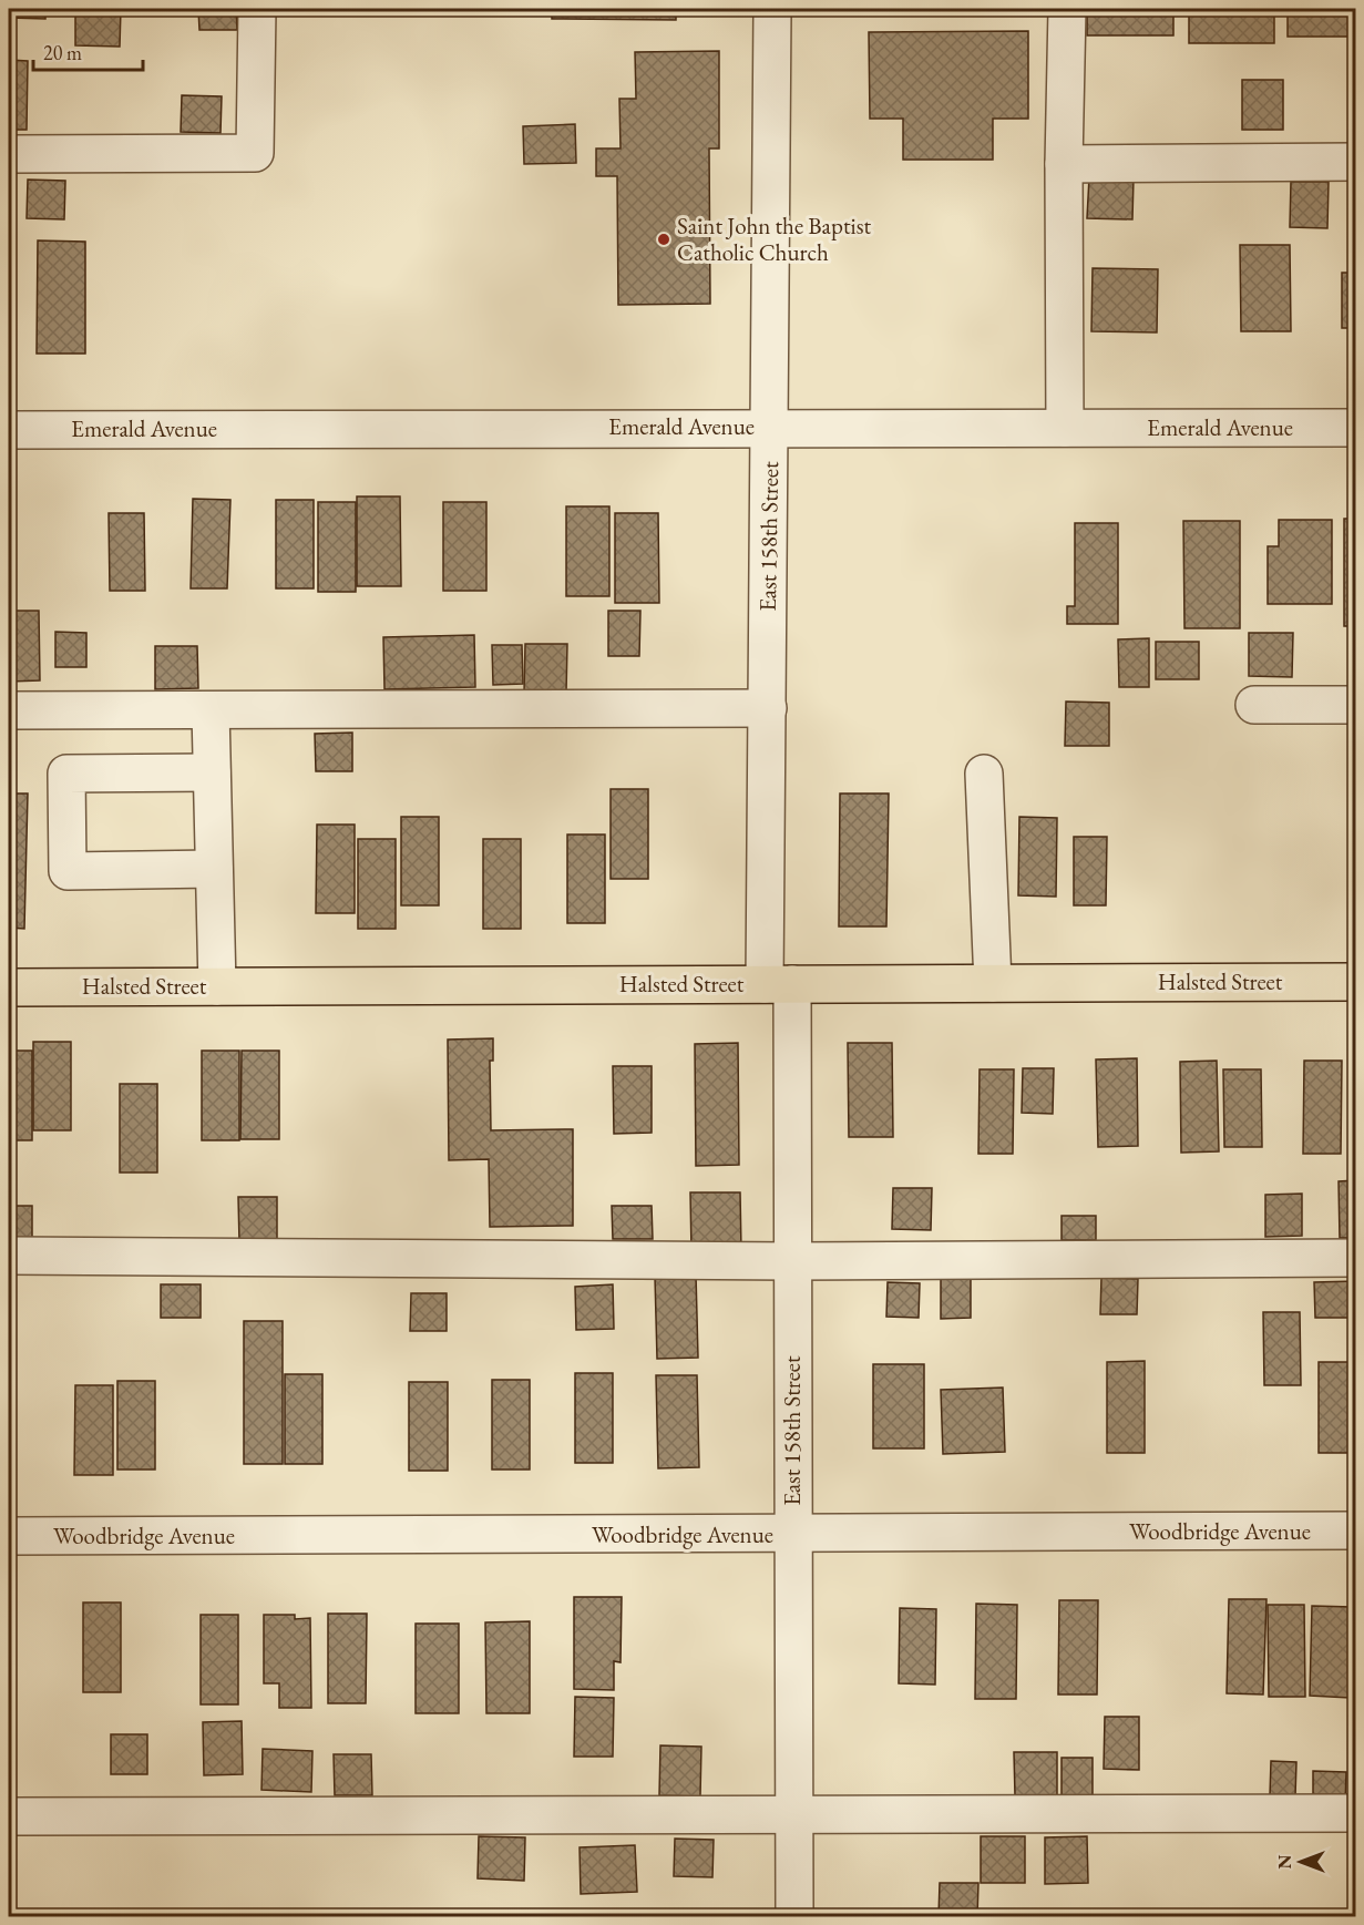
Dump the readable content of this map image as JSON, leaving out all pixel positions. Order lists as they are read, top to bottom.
{
  "streets": {
    "main road": ["Halsted Street"],
    "street": ["Emerald Avenue", "East 158th Street", "Woodbridge Avenue"]
  },
  "crossings": [
    ["Emerald Avenue", "East 158th Street"],
    ["East 158th Street", "Halsted Street"],
    ["East 158th Street", "Woodbridge Avenue"]
  ],
  "places": ["Saint John the Baptist Catholic Church"],
  "scale_bar": "20 m",
  "north": "left"
}
